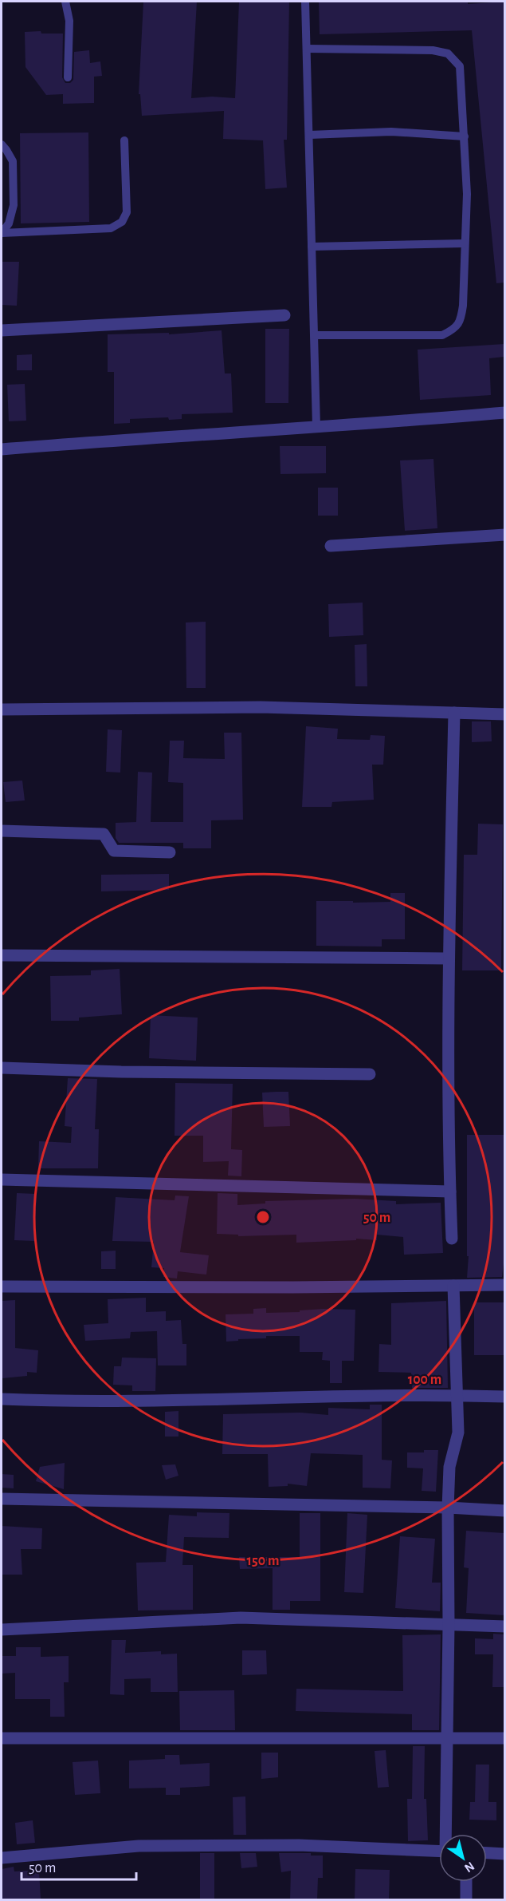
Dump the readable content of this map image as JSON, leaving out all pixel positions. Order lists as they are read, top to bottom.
{
  "scale_bar": "50 m",
  "north": "bottom right",
  "rings": ["50 m", "100 m", "150 m"]
}
